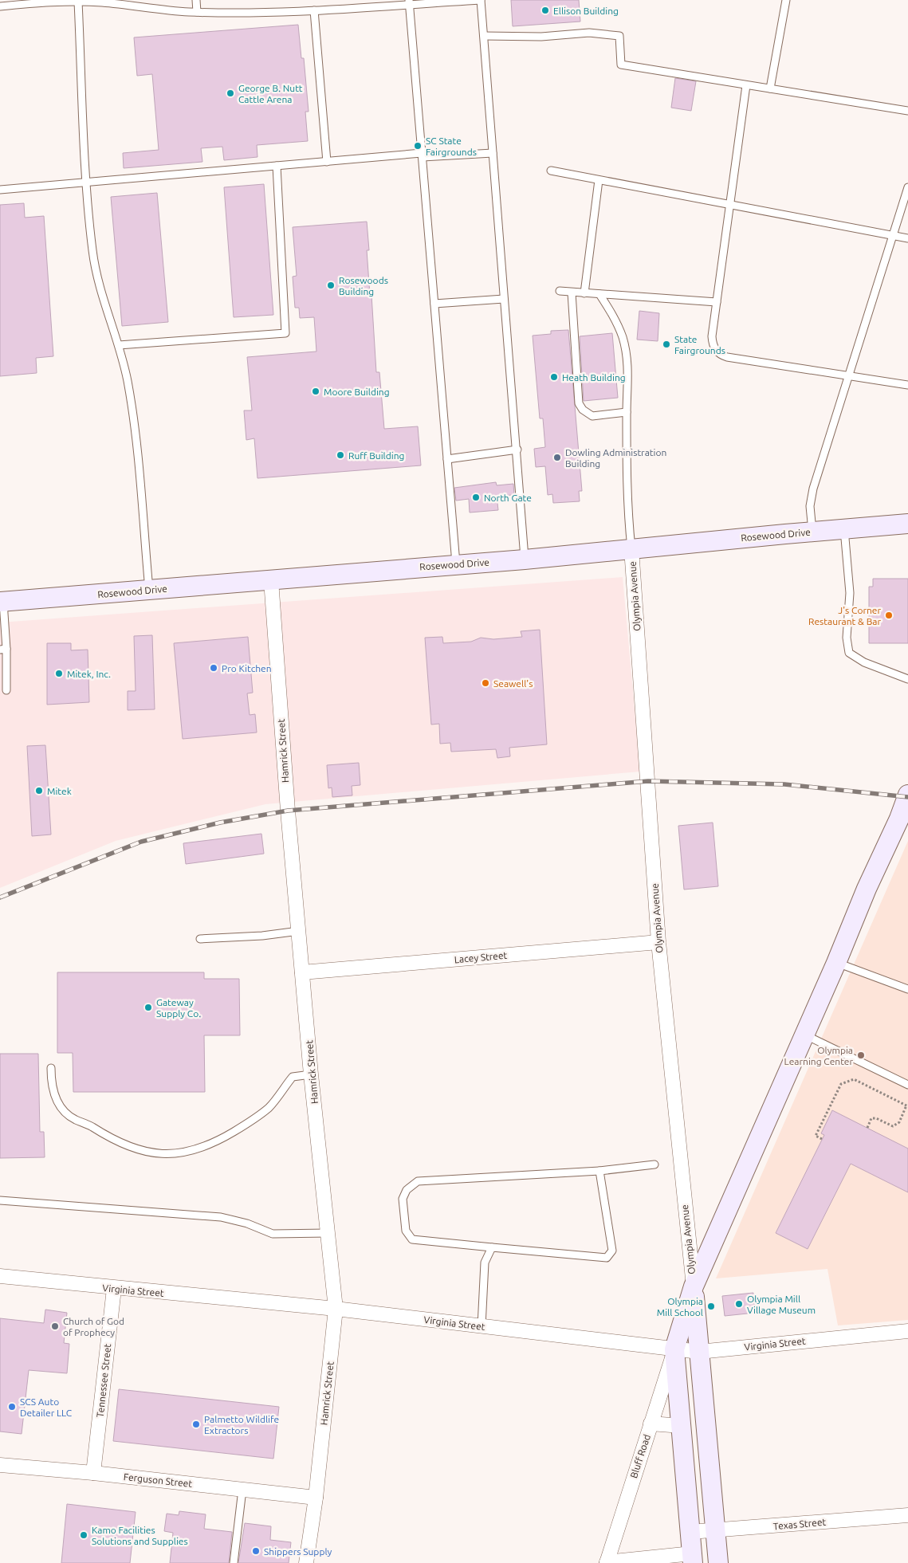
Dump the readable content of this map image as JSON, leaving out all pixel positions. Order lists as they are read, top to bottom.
{
  "streets": {
    "main road": ["Rosewood Drive", "Olympia Avenue"],
    "street": [
      "Hamrick Street",
      "Lacey Street",
      "Virginia Street",
      "Tennessee Street",
      "Bluff Road",
      "Ferguson Street",
      "Texas Street"
    ]
  },
  "crossings": [
    ["Rosewood Drive", "Olympia Avenue"],
    ["Rosewood Drive", "Hamrick Street"],
    ["Olympia Avenue", "Lacey Street"],
    ["Olympia Avenue", "Virginia Street"],
    ["Olympia Avenue", "Bluff Road"],
    ["Olympia Avenue", "Texas Street"],
    ["Hamrick Street", "Lacey Street"],
    ["Hamrick Street", "Virginia Street"],
    ["Hamrick Street", "Ferguson Street"],
    ["Virginia Street", "Tennessee Street"],
    ["Virginia Street", "Bluff Road"],
    ["Tennessee Street", "Ferguson Street"]
  ],
  "places": [
    "Ellison Building",
    "George B. Nutt Cattle Arena",
    "SC State Fairgrounds",
    "Rosewoods Building",
    "State Fairgrounds",
    "Heath Building",
    "Moore Building",
    "Ruff Building",
    "Dowling Administration Building",
    "North Gate",
    "J's Corner Restaurant & Bar",
    "Pro Kitchen",
    "Mitek, Inc.",
    "Seawell's",
    "Mitek",
    "Gateway Supply Co.",
    "Olympia Learning Center",
    "Olympia Mill Village Museum",
    "Olympia Mill School",
    "Church of God of Prophecy",
    "SCS Auto Detailer LLC",
    "Palmetto Wildlife Extractors",
    "Kamo Facilities Solutions and Supplies",
    "Shippers Supply"
  ]
}
